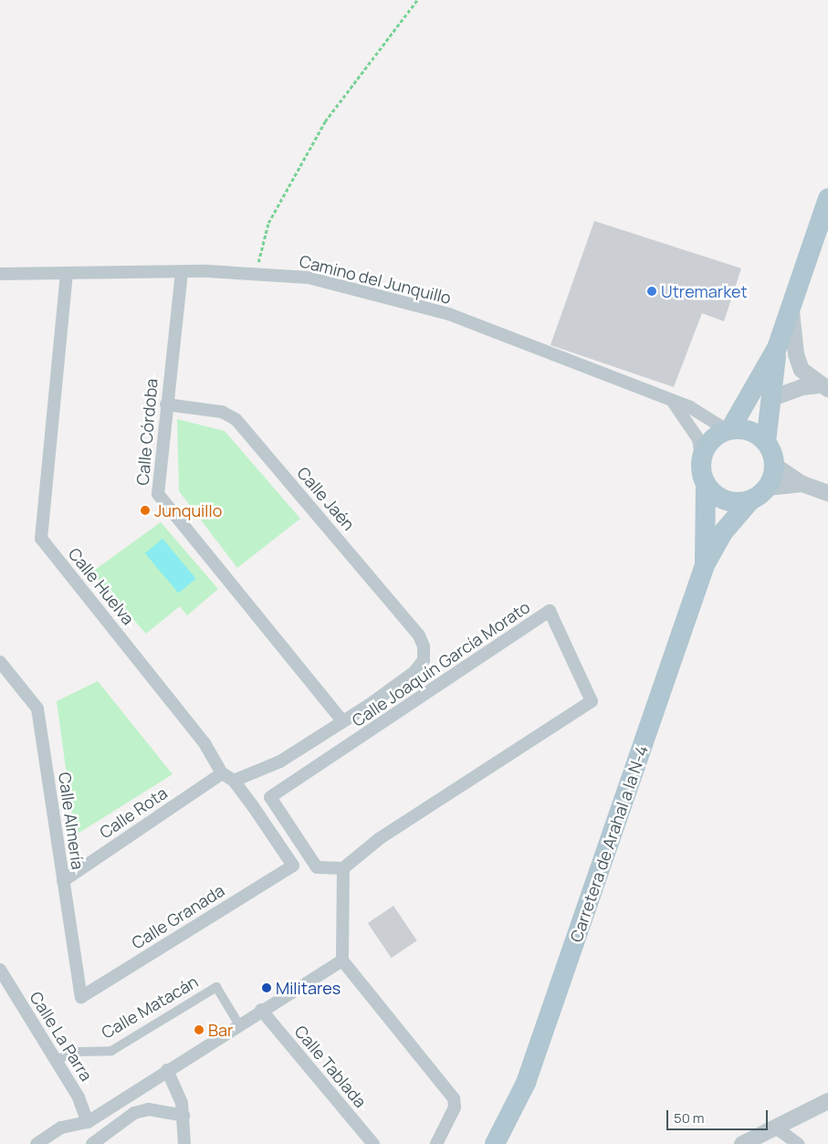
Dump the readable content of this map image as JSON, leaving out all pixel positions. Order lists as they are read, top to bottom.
{
  "streets": {
    "main road": ["Carretera de Arahal a la N-4"],
    "street": [
      "Camino del Junquillo",
      "Calle Córdoba",
      "Calle Jaén",
      "Calle Huelva",
      "Calle Joaquín García Morato",
      "Calle Rota",
      "Calle Almería",
      "Calle Granada",
      "Calle Matacán",
      "Calle La Parra",
      "Calle Tablada"
    ]
  },
  "crossings": [
    ["Camino del Junquillo", "Calle Córdoba"],
    ["Camino del Junquillo", "Calle Huelva"],
    ["Camino del Junquillo", "Carretera de Arahal a la N-4"],
    ["Calle Córdoba", "Calle Jaén"],
    ["Calle Huelva", "Calle Rota"],
    ["Calle Huelva", "Calle Granada"],
    ["Calle Rota", "Calle Almería"],
    ["Calle Almería", "Calle Granada"],
    ["Calle Matacán", "Calle La Parra"]
  ],
  "places": [
    "Utremarket",
    "Junquillo",
    "Militares",
    "Bar"
  ],
  "scale_bar": "50 m"
}
